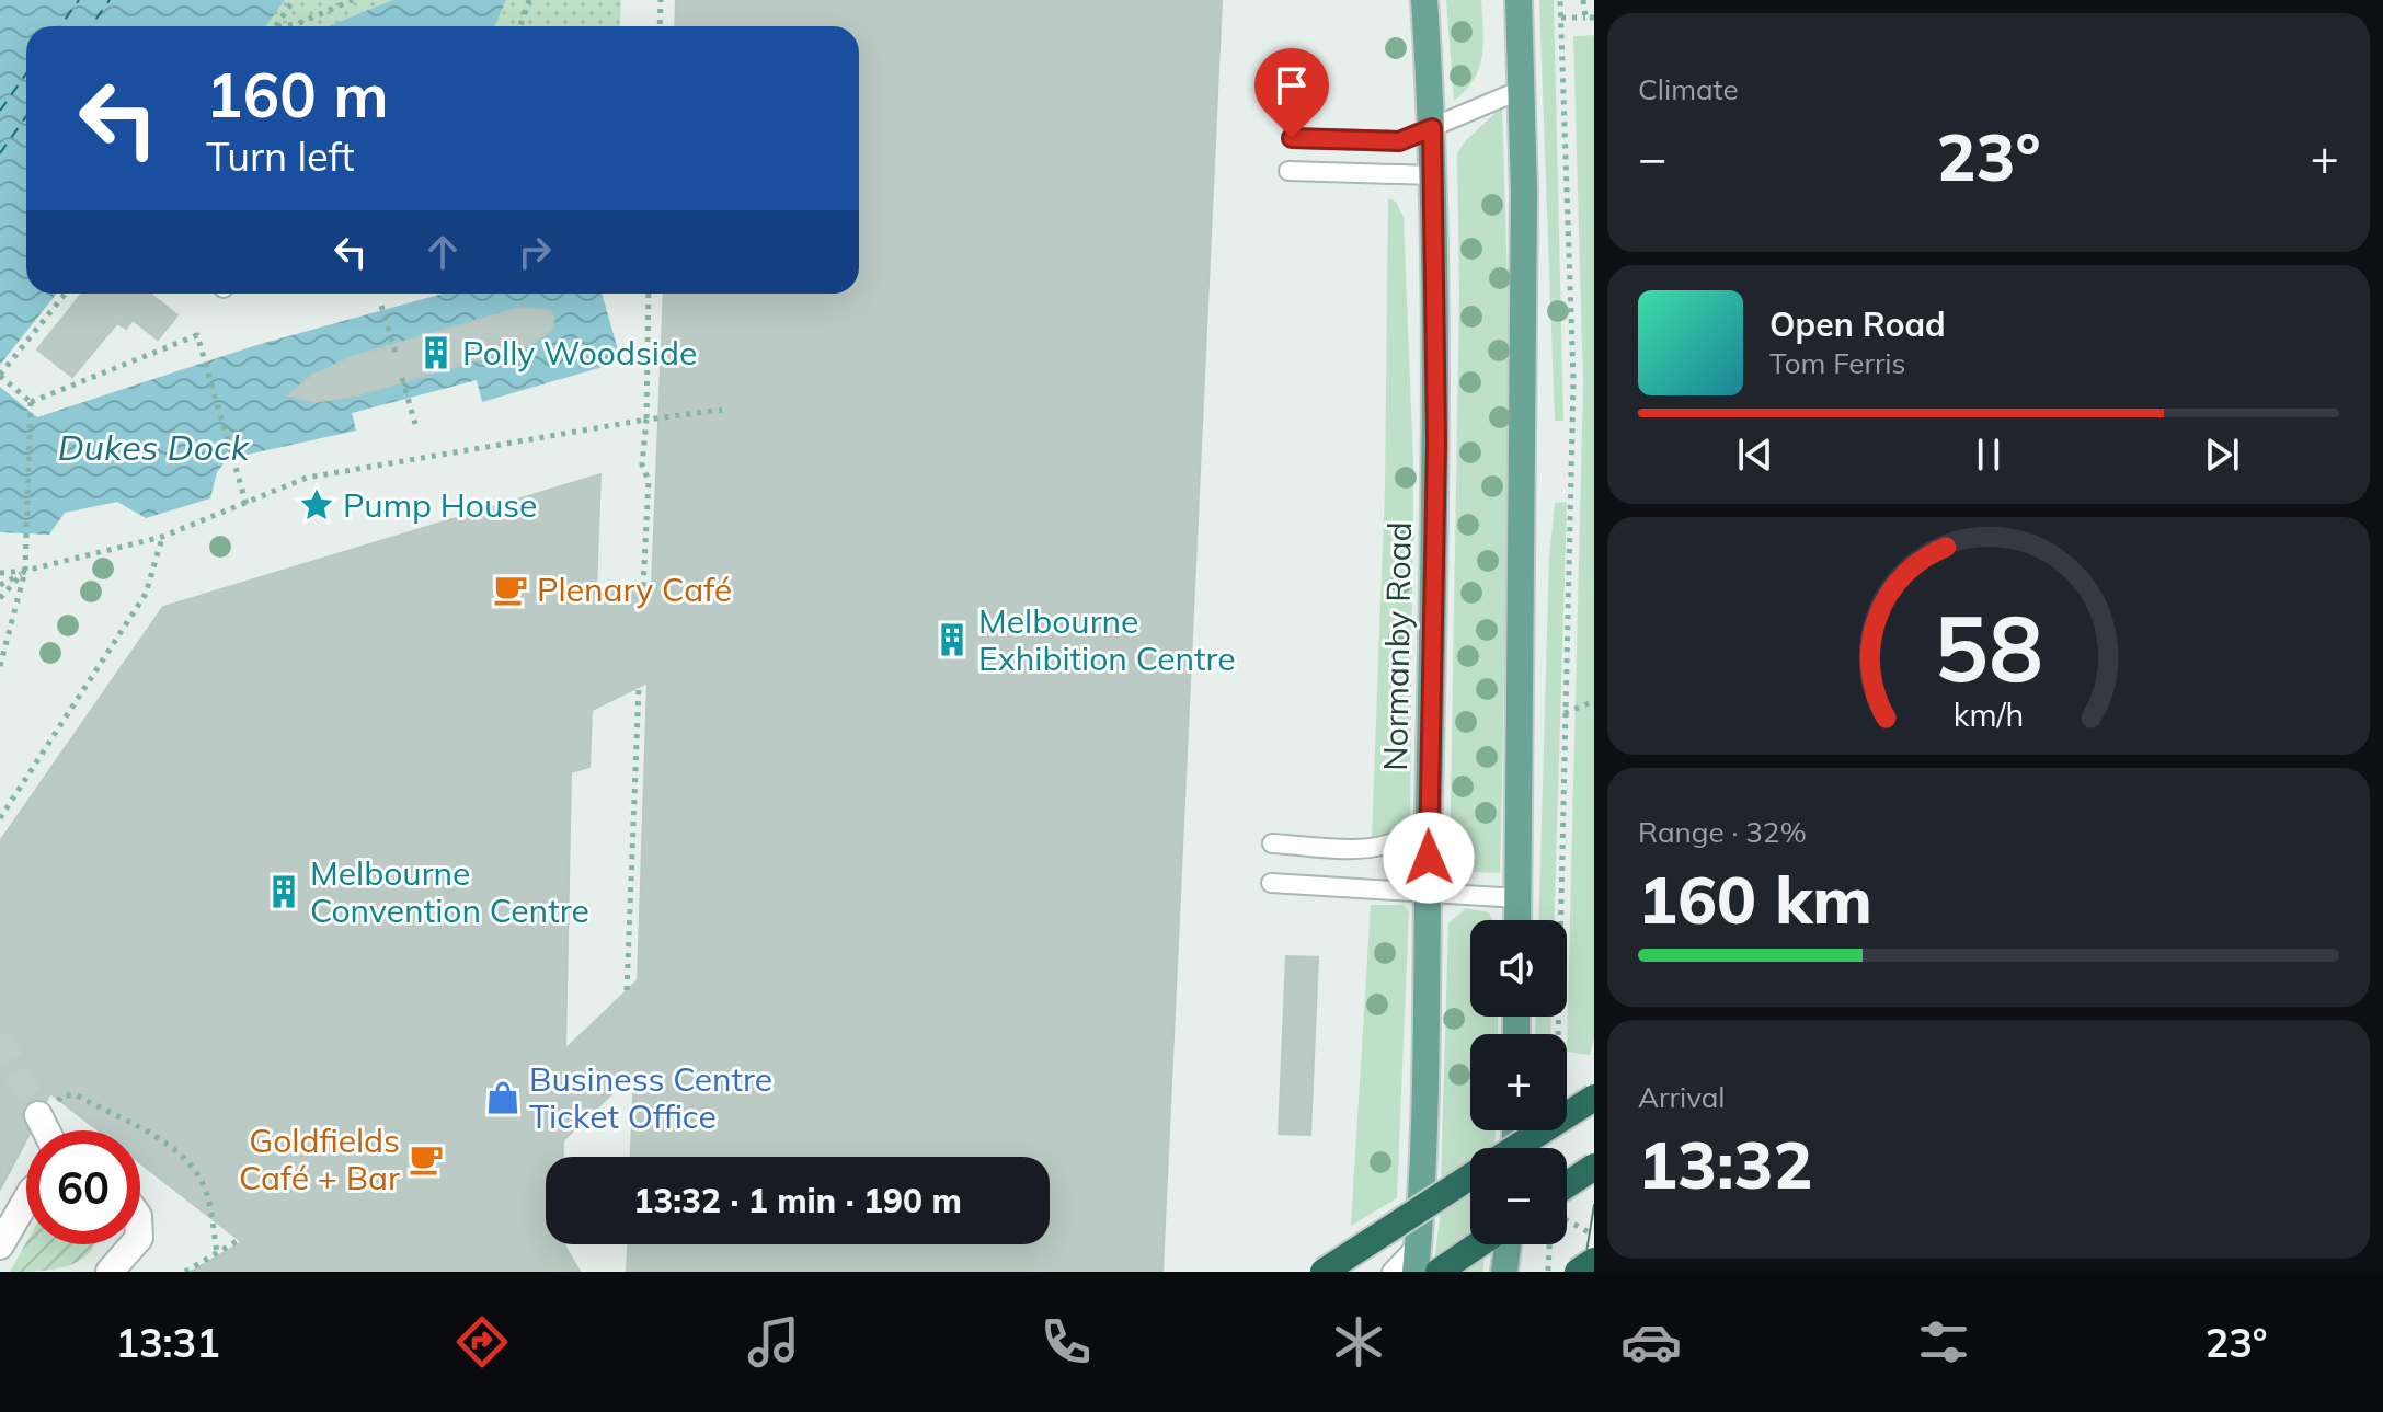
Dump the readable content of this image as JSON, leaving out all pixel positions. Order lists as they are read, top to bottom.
{
  "streets": {
    "main road": ["Normanby Road"]
  },
  "water": ["Dukes Dock"],
  "places": {
    "building": ["Polly Woodside", "Melbourne Exhibition Centre", "Melbourne Convention Centre"],
    "place": ["Pump House"],
    "cafe": ["Plenary Café", "Goldfields Café + Bar"],
    "shop": ["Business Centre Ticket Office"]
  },
  "page": {
    "tile": [
      "Climate",
      ["Range · 32%", "160 km"],
      ["Arrival", "13:32"]
    ],
    "turn": ["160 m", "Turn left"],
    "heat": ["−", "23°", "+"],
    "song": ["Open Road", "Tom Ferris"],
    "map_buttons": ["+", "−"],
    "limit": "60",
    "trip": "13:32 · 1 min · 190 m",
    "tabs": ["13:31", "23°"],
    "gauge": ["58", "km/h"]
  }
}
